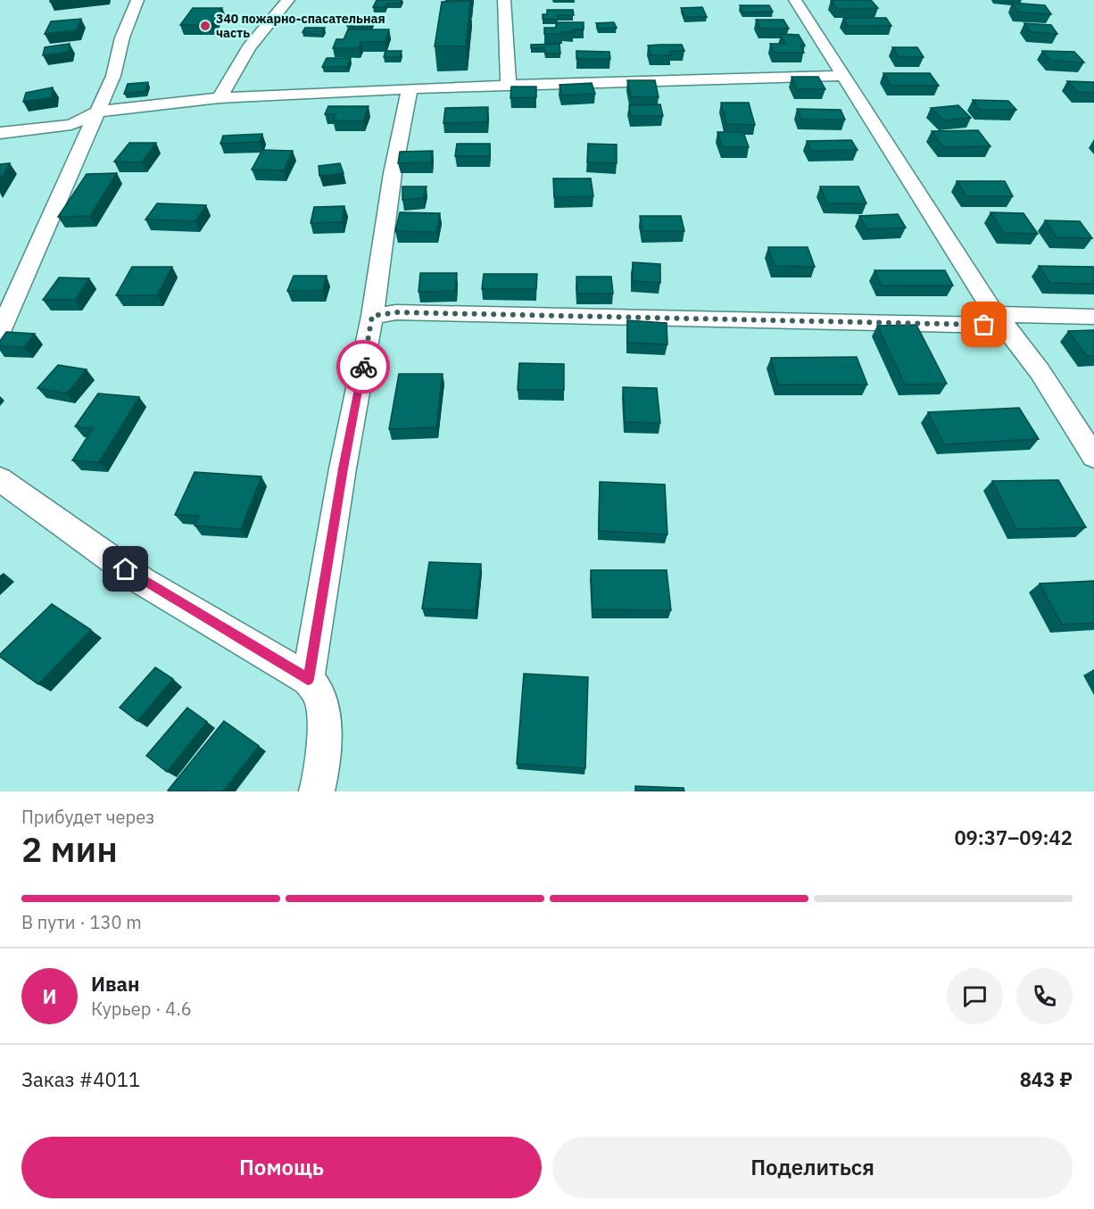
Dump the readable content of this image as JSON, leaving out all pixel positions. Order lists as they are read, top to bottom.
{
  "places": ["340 пожарно-спасательная часть"],
  "page": {
    "heading": ["2 мин", "Прибудет через", "09:37–09:42"],
    "panel": [
      "Иван",
      "Курьер · 4.6",
      "Заказ #4011",
      "843 ₽"
    ],
    "bar": "В пути · 130 m",
    "round": "И",
    "buttons": ["Помощь", "Поделиться"]
  }
}
